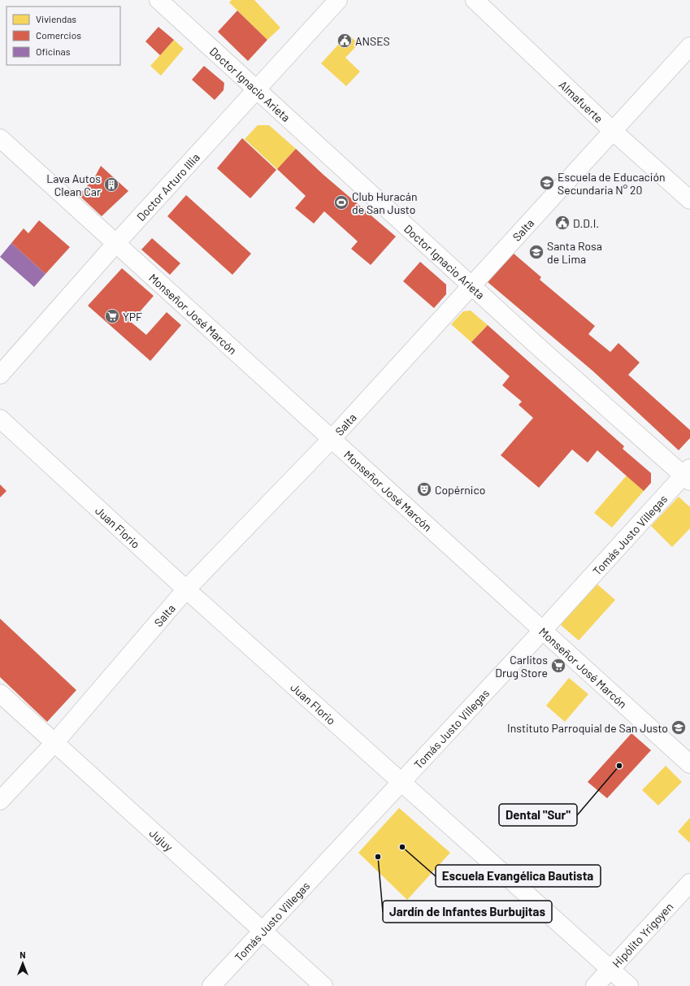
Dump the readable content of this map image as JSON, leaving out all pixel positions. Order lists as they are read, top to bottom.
{
  "streets": {
    "street": [
      "Doctor Ignacio Arieta",
      "Almafuerte",
      "Doctor Arturo Illia",
      "Salta",
      "Monseñor José Marcón",
      "Juan Florio",
      "Tomás Justo Villegas",
      "Jujuy",
      "Hipólito Yrigoyen"
    ]
  },
  "crossings": [
    ["Doctor Ignacio Arieta", "Doctor Arturo Illia"],
    ["Doctor Ignacio Arieta", "Salta"],
    ["Doctor Ignacio Arieta", "Tomás Justo Villegas"],
    ["Almafuerte", "Salta"],
    ["Doctor Arturo Illia", "Monseñor José Marcón"],
    ["Salta", "Monseñor José Marcón"],
    ["Salta", "Juan Florio"],
    ["Salta", "Jujuy"],
    ["Monseñor José Marcón", "Tomás Justo Villegas"],
    ["Juan Florio", "Tomás Justo Villegas"],
    ["Juan Florio", "Hipólito Yrigoyen"],
    ["Tomás Justo Villegas", "Jujuy"]
  ],
  "places": {
    "public building": ["ANSES", "D.D.I."],
    "school or university": ["Escuela de Educación Secundaria N° 20", "Santa Rosa de Lima", "Instituto Parroquial de San Justo"],
    "building": ["Lava Autos Clean Car"],
    "sports": ["Club Huracán de San Justo"],
    "supermarket": ["YPF", "Carlitos Drug Store"],
    "theatre": ["Copérnico"],
    "other": ["Dental \"Sur\"", "Escuela Evangélica Bautista", "Jardín de Infantes Burbujitas"]
  },
  "legend": ["Viviendas", "Comercios", "Oficinas"],
  "north": "top"
}
